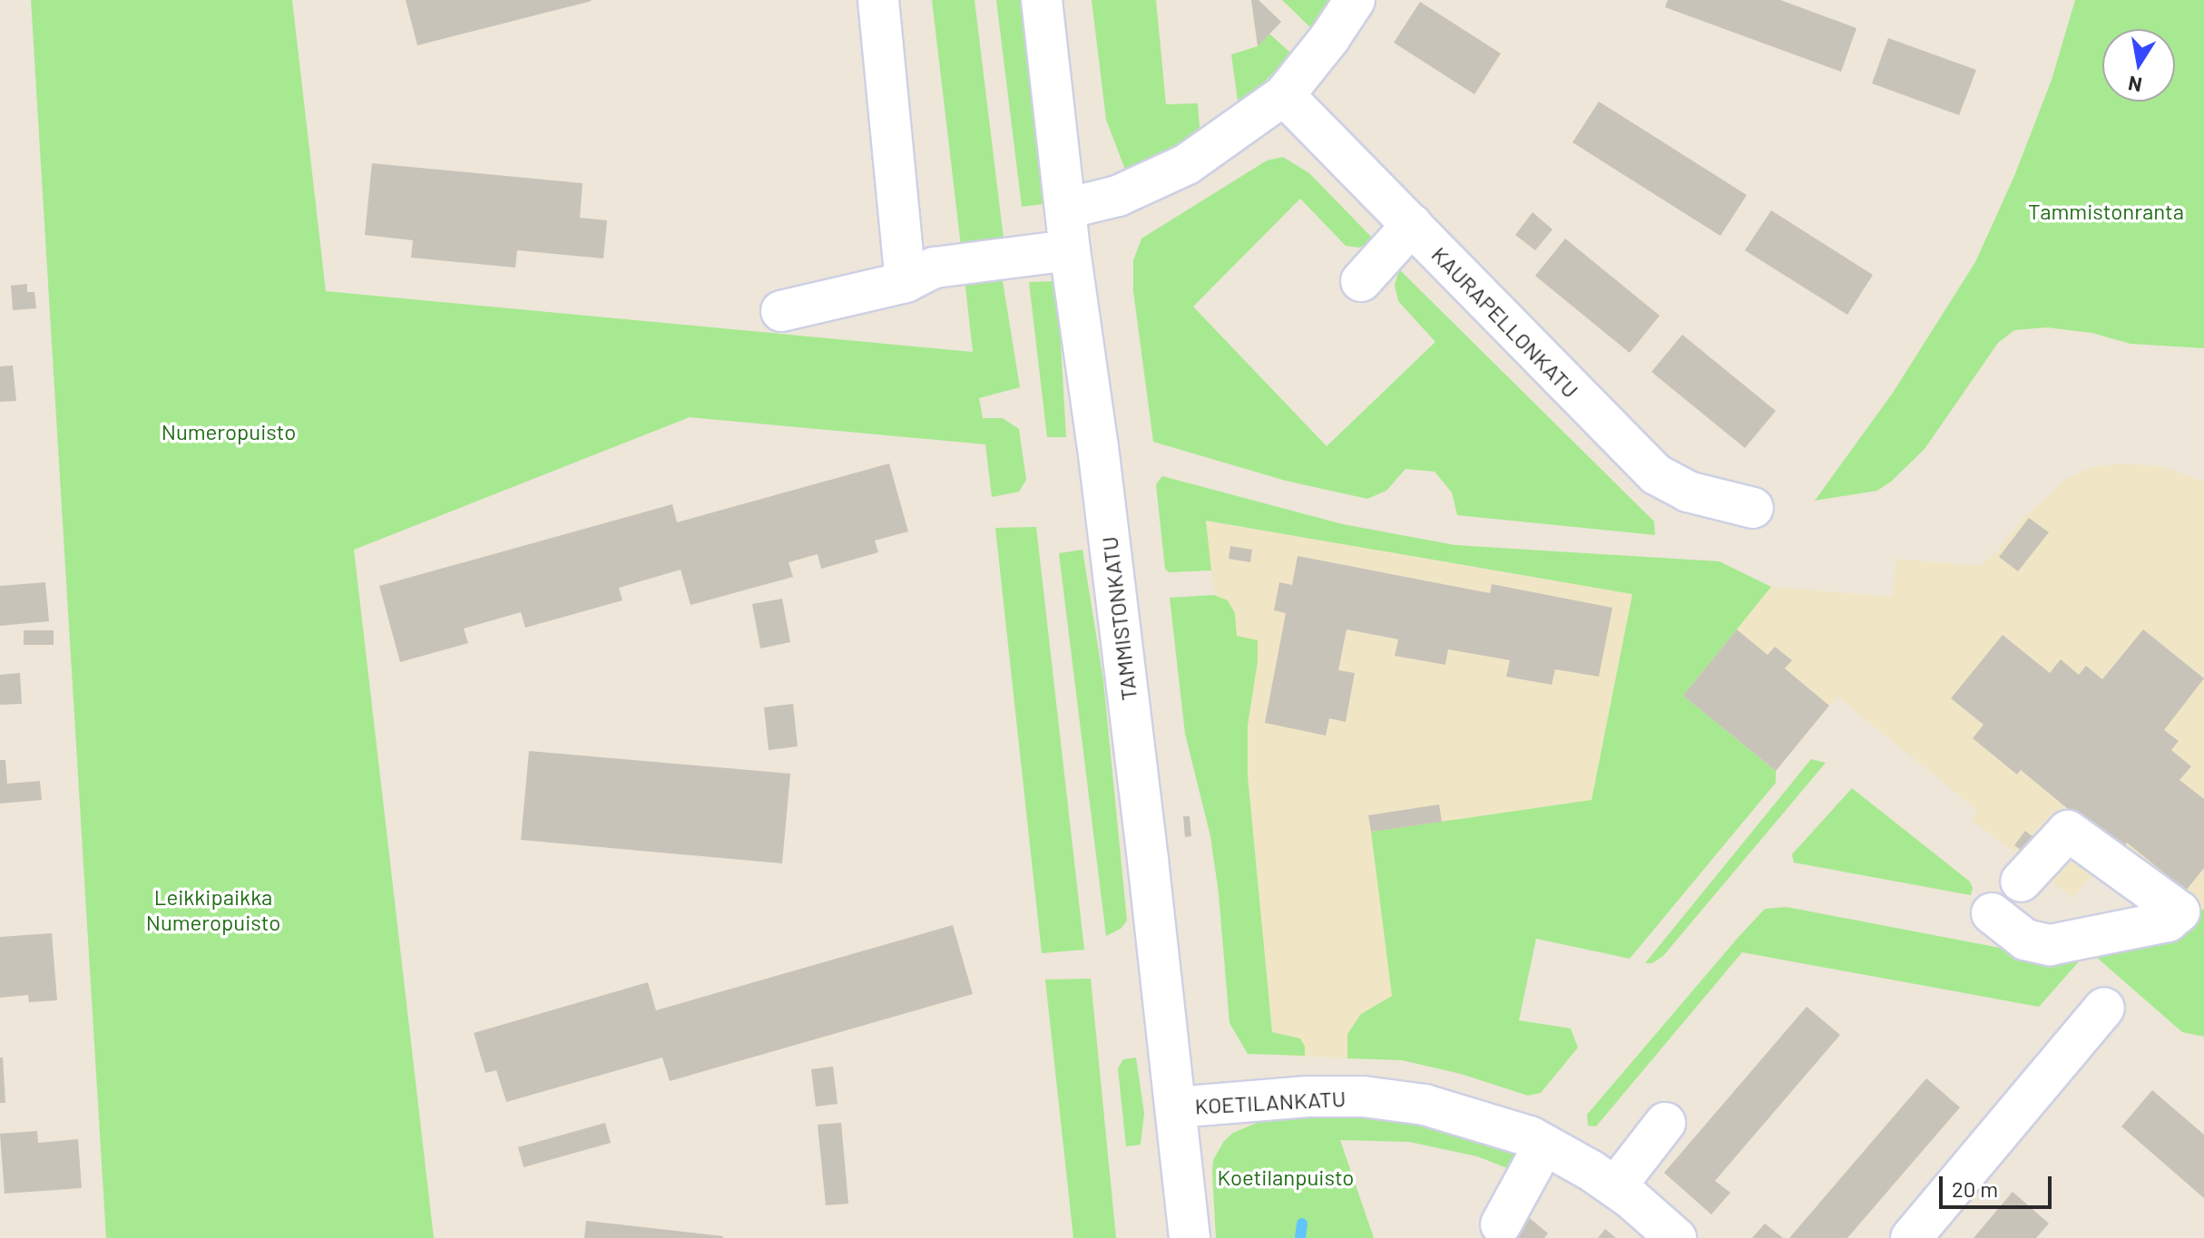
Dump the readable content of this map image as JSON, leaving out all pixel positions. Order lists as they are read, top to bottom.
{
  "streets": {
    "street": ["KAURAPELLONKATU", "TAMMISTONKATU", "KOETILANKATU"]
  },
  "crossings": [
    ["TAMMISTONKATU", "KOETILANKATU"]
  ],
  "parks": [
    "Tammistonranta",
    "Numeropuisto",
    "Leikkipaikka Numeropuisto",
    "Koetilanpuisto"
  ],
  "scale_bar": "20 m",
  "north": "bottom"
}
